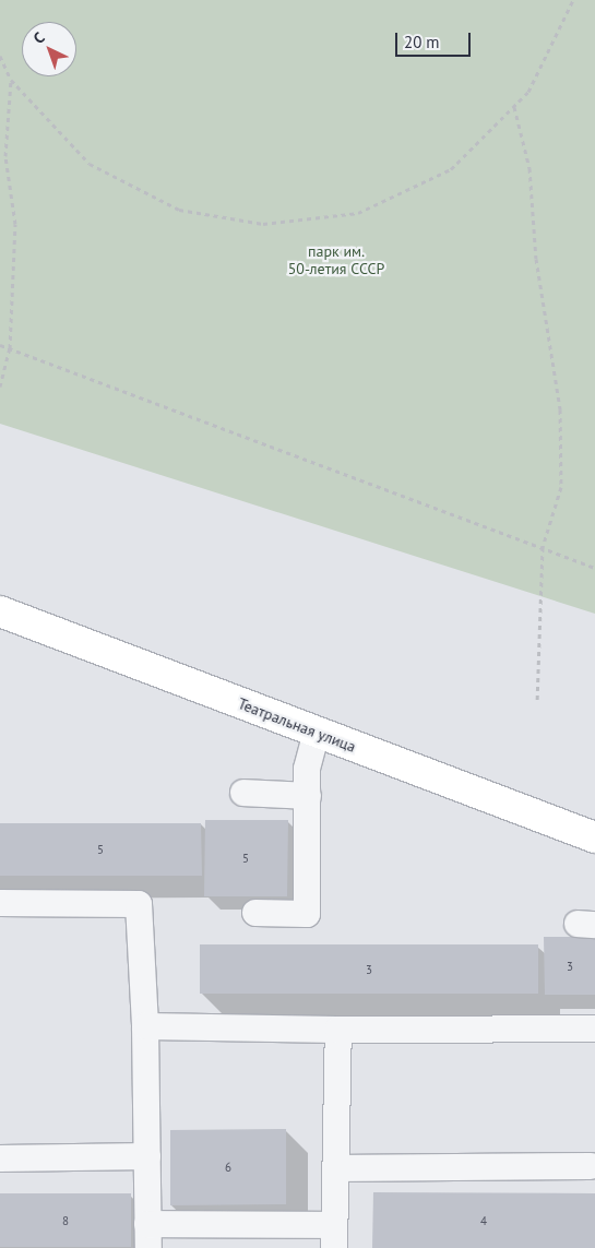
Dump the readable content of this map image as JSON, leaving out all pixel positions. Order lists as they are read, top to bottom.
{
  "streets": {
    "main road": ["Театральная улица"]
  },
  "parks": ["парк им. 50-летия СССР"],
  "house_numbers": [
    "5",
    "5",
    "3",
    "3",
    "6",
    "8",
    "4"
  ],
  "scale_bar": "20 m",
  "north": "top left"
}
